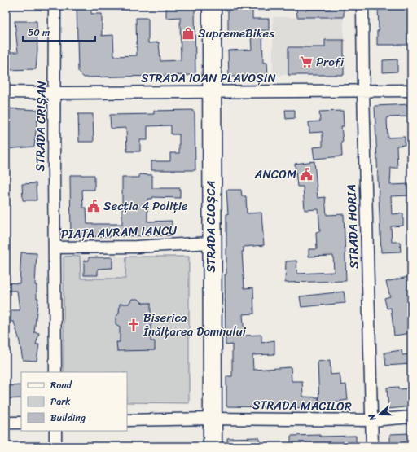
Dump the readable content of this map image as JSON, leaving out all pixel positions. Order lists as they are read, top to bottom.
{
  "streets": {
    "main road": ["STRADA CLOȘCA"],
    "street": [
      "STRADA IOAN PLAVOȘIN",
      "STRADA CRIȘAN",
      "STRADA HORIA",
      "PIAȚA AVRAM IANCU",
      "STRADA MACILOR"
    ]
  },
  "crossings": [
    ["STRADA IOAN PLAVOȘIN", "STRADA CRIȘAN"],
    ["STRADA IOAN PLAVOȘIN", "STRADA CLOȘCA"],
    ["STRADA IOAN PLAVOȘIN", "STRADA HORIA"],
    ["STRADA CRIȘAN", "PIAȚA AVRAM IANCU"],
    ["STRADA CLOȘCA", "PIAȚA AVRAM IANCU"],
    ["STRADA CLOȘCA", "STRADA MACILOR"],
    ["STRADA HORIA", "STRADA MACILOR"]
  ],
  "places": {
    "shop": ["SupremeBikes"],
    "supermarket": ["Profi"],
    "public building": ["ANCOM", "Secția 4 Poliție"],
    "church": ["Biserica Înălțarea Domnului"]
  },
  "legend": ["Road", "Park", "Building"],
  "scale_bar": "50 m",
  "north": "left"
}
